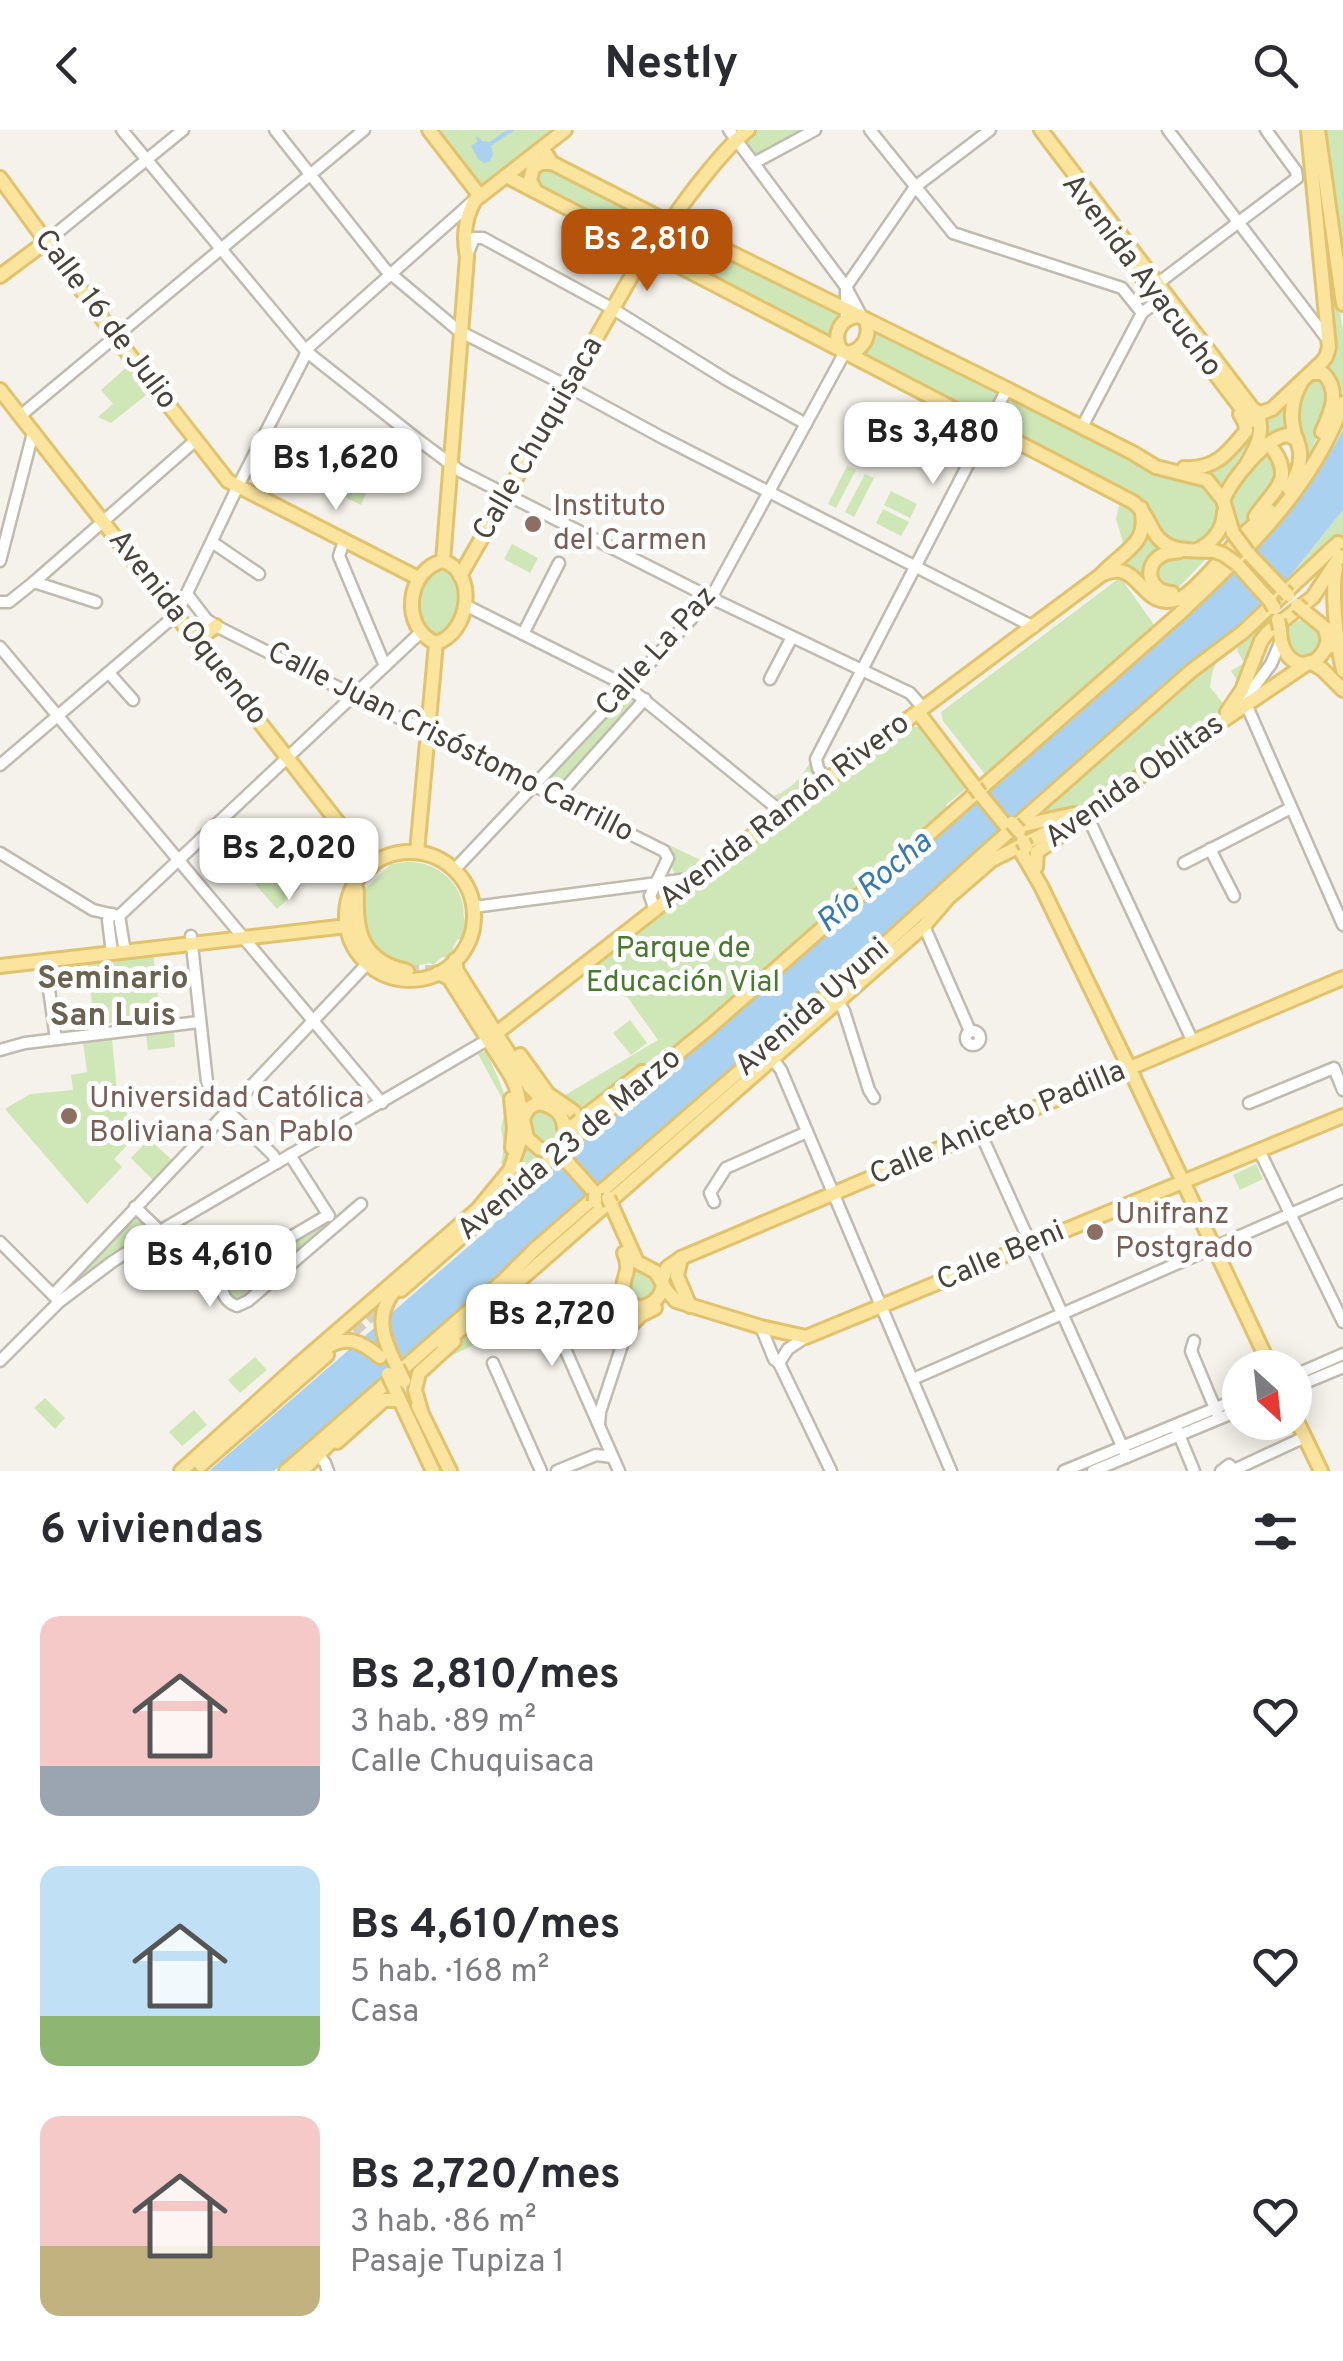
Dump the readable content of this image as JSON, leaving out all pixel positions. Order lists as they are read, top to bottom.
{
  "streets": {
    "main road": [
      "Avenida Ayacucho",
      "Calle 16 de Julio",
      "Calle Chuquisaca",
      "Avenida Oquendo",
      "Calle La Paz",
      "Avenida Oblitas",
      "Avenida Ramón Rivero",
      "Avenida Uyuni",
      "Calle Aniceto Padilla",
      "Avenida 23 de Marzo",
      "Calle Beni"
    ],
    "street": ["Calle Juan Crisóstomo Carrillo"]
  },
  "crossings": [
    ["Calle 16 de Julio", "Calle Chuquisaca"],
    ["Avenida Oquendo", "Calle La Paz"],
    ["Calle La Paz", "Calle Juan Crisóstomo Carrillo"],
    ["Calle Juan Crisóstomo Carrillo", "Avenida Ramón Rivero"],
    ["Avenida Oblitas", "Avenida Uyuni"]
  ],
  "districts": ["Seminario San Luis"],
  "water": ["Río Rocha"],
  "parks": ["Parque de Educación Vial"],
  "places": ["Instituto del Carmen", "Universidad Católica Boliviana San Pablo", "Unifranz Postgrado"],
  "north": "bottom right",
  "page": {
    "header": "Nestly",
    "price": [
      "Bs 2,810",
      "Bs 3,480",
      "Bs 1,620",
      "Bs 2,020",
      "Bs 4,610",
      "Bs 2,720"
    ],
    "heading": "6 viviendas",
    "list": [
      {
        "name": "Bs 2,810/mes",
        "note": "3 hab. · 89 m² · Calle Chuquisaca"
      },
      {
        "name": "Bs 4,610/mes",
        "note": "5 hab. · 168 m² · Casa"
      },
      {
        "name": "Bs 2,720/mes",
        "note": "3 hab. · 86 m² · Pasaje Tupiza 1"
      }
    ]
  }
}
